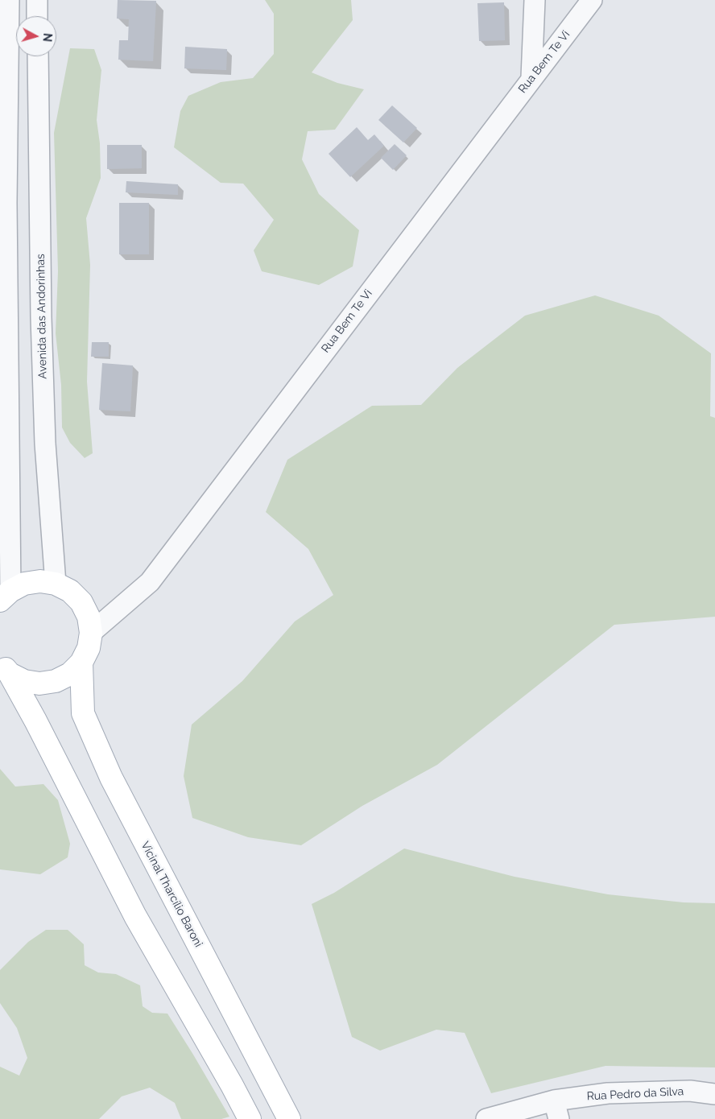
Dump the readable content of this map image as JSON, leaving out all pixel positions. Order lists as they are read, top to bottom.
{
  "streets": {
    "main road": ["Vicinal Tharcílio Baroni"],
    "street": ["Rua Bem Te Vi", "Avenida das Andorinhas", "Rua Pedro da Silva"]
  },
  "north": "right"
}
